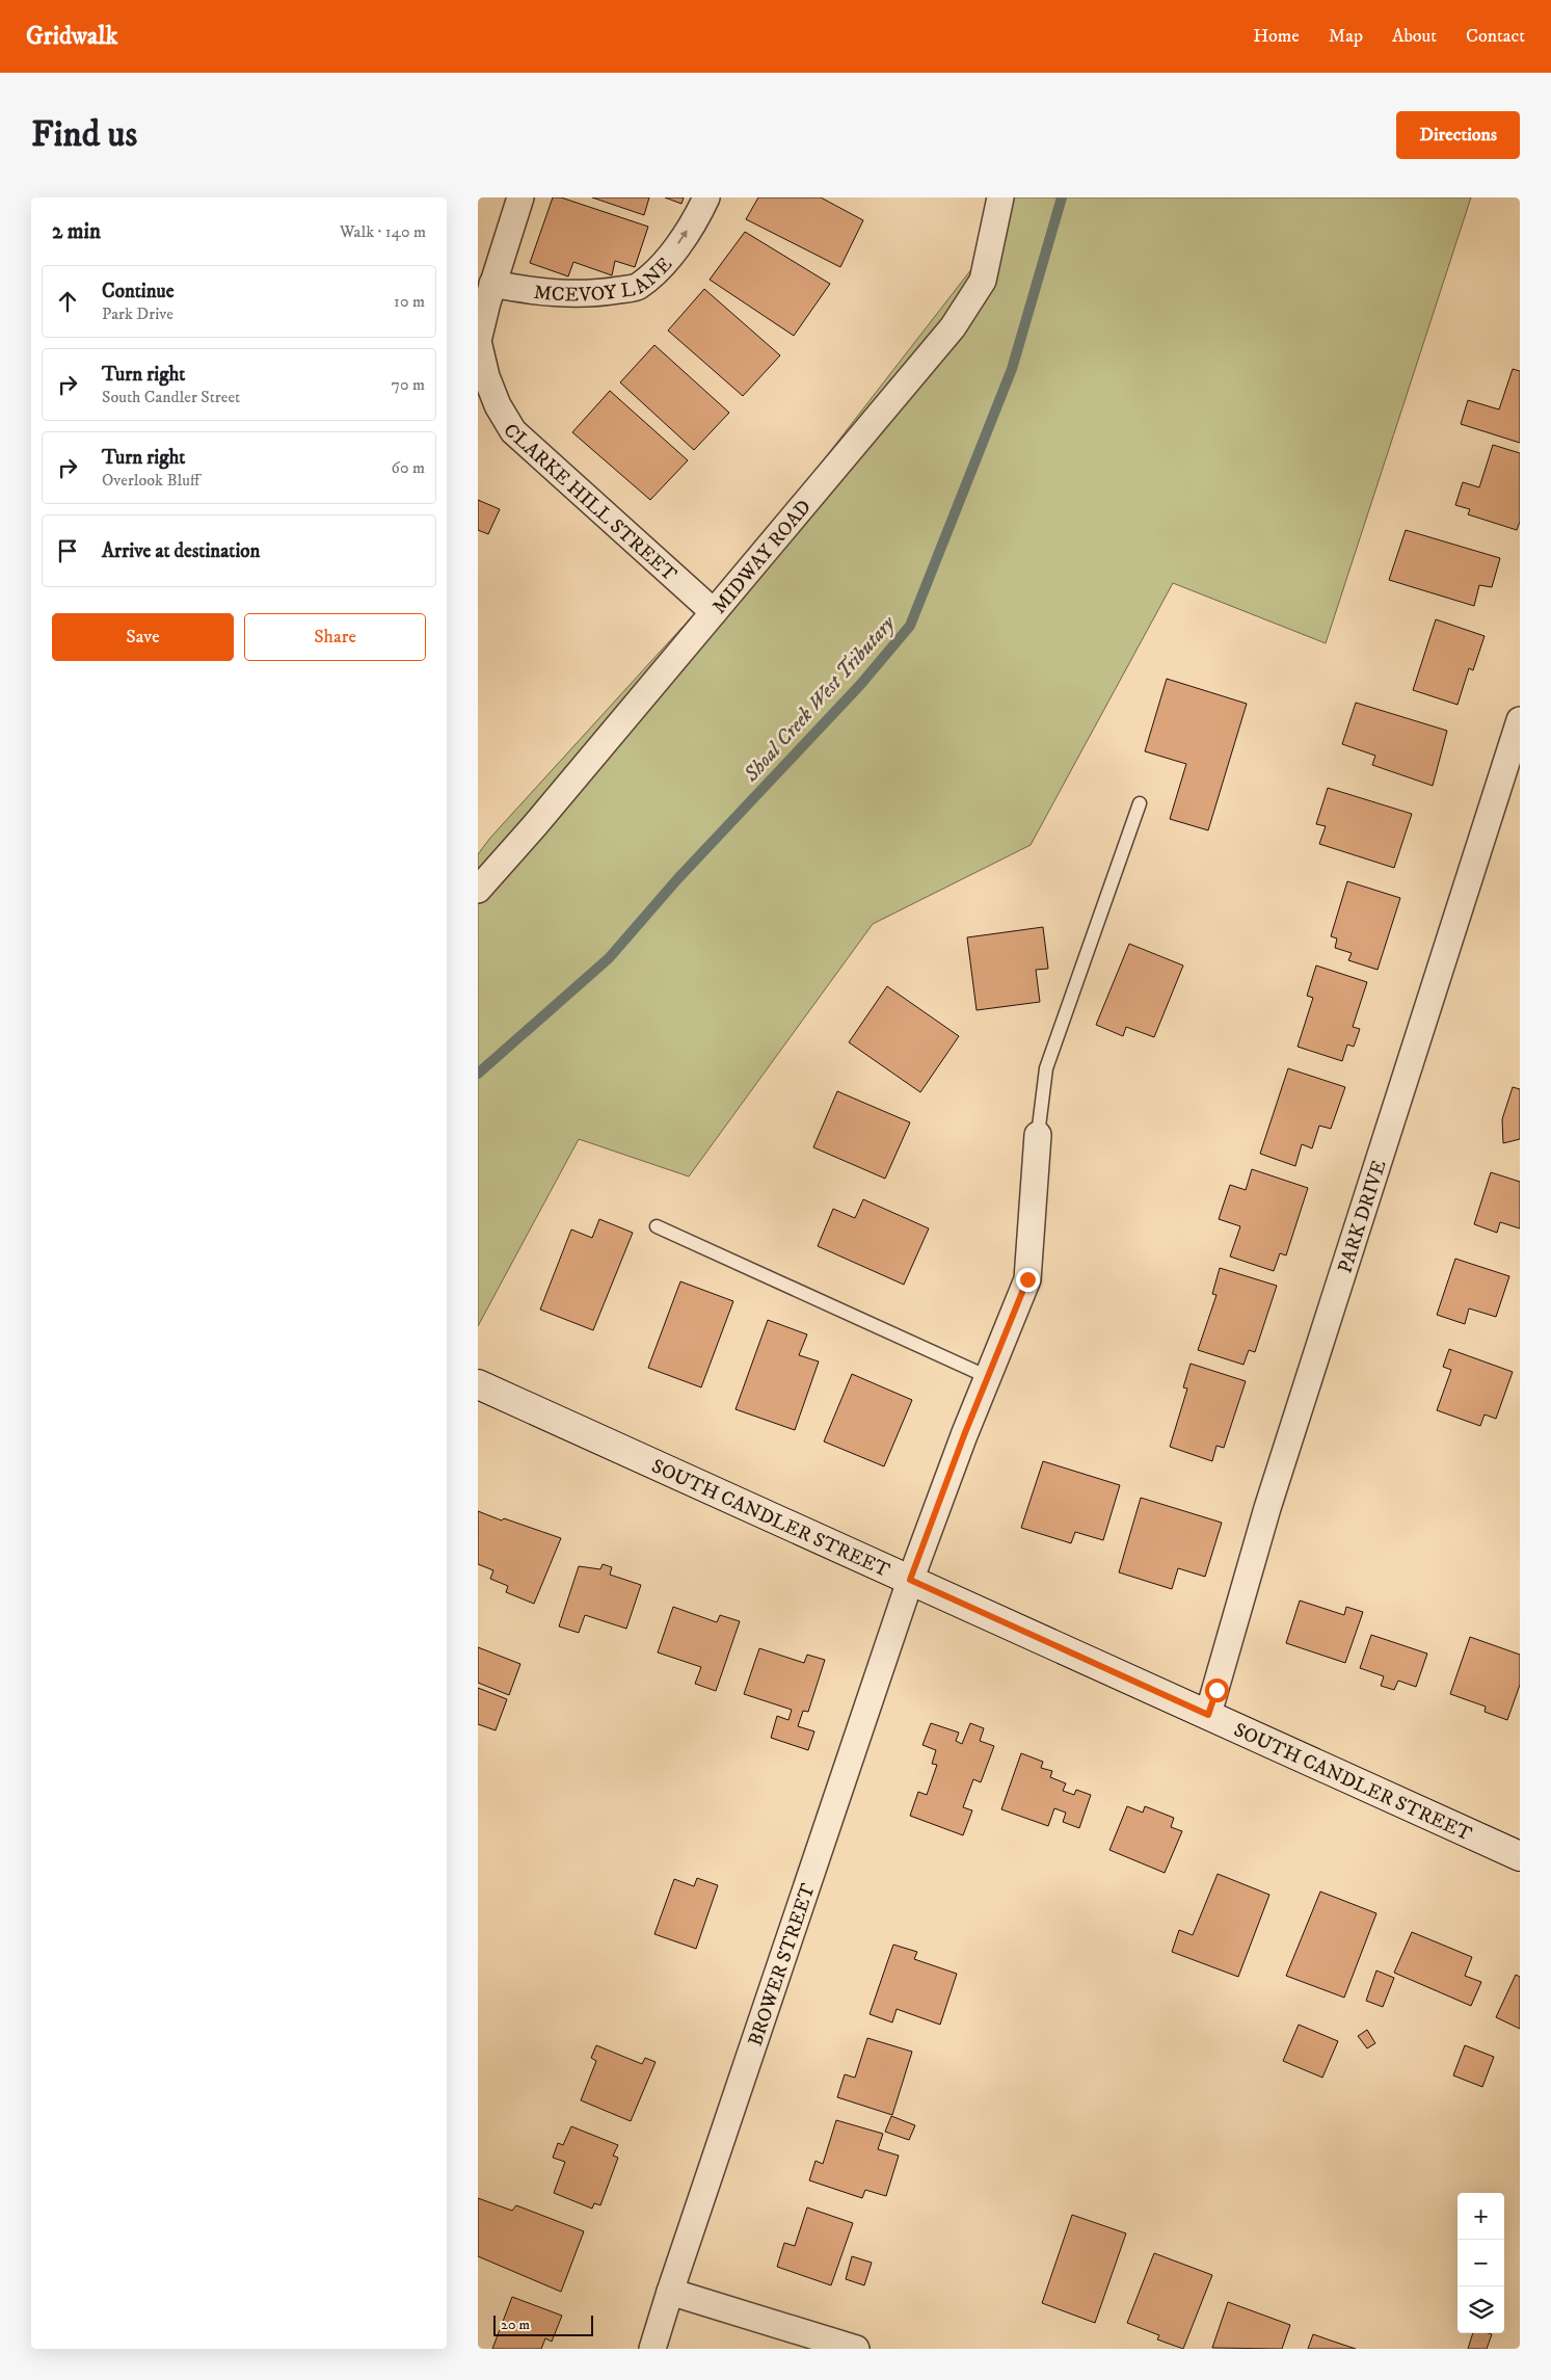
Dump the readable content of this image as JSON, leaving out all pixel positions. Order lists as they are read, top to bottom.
{
  "streets": {
    "main road": ["SOUTH CANDLER STREET"],
    "street": [
      "MCEVOY LANE",
      "CLARKE HILL STREET",
      "MIDWAY ROAD",
      "PARK DRIVE",
      "BROWER STREET"
    ]
  },
  "crossings": [
    ["MCEVOY LANE", "CLARKE HILL STREET"],
    ["CLARKE HILL STREET", "MIDWAY ROAD"],
    ["PARK DRIVE", "SOUTH CANDLER STREET"],
    ["SOUTH CANDLER STREET", "BROWER STREET"]
  ],
  "one_way": ["MCEVOY LANE"],
  "water": ["Shoal Creek West Tributary"],
  "scale_bar": "20 m",
  "page": {
    "header": "Gridwalk",
    "nav": [
      "Home",
      "Map",
      "About",
      "Contact"
    ],
    "buttons": [
      "Directions",
      ["Save", "Share"]
    ],
    "title": "Find us",
    "heading": ["2 min", "Walk · 140 m"],
    "list": [
      ["Continue", "Park Drive", "10 m"],
      ["Turn right", "South Candler Street", "70 m"],
      ["Turn right", "Overlook Bluff", "60 m"],
      "Arrive at destination"
    ],
    "map_buttons": ["+", "−"],
    "scale": "20 m"
  }
}
